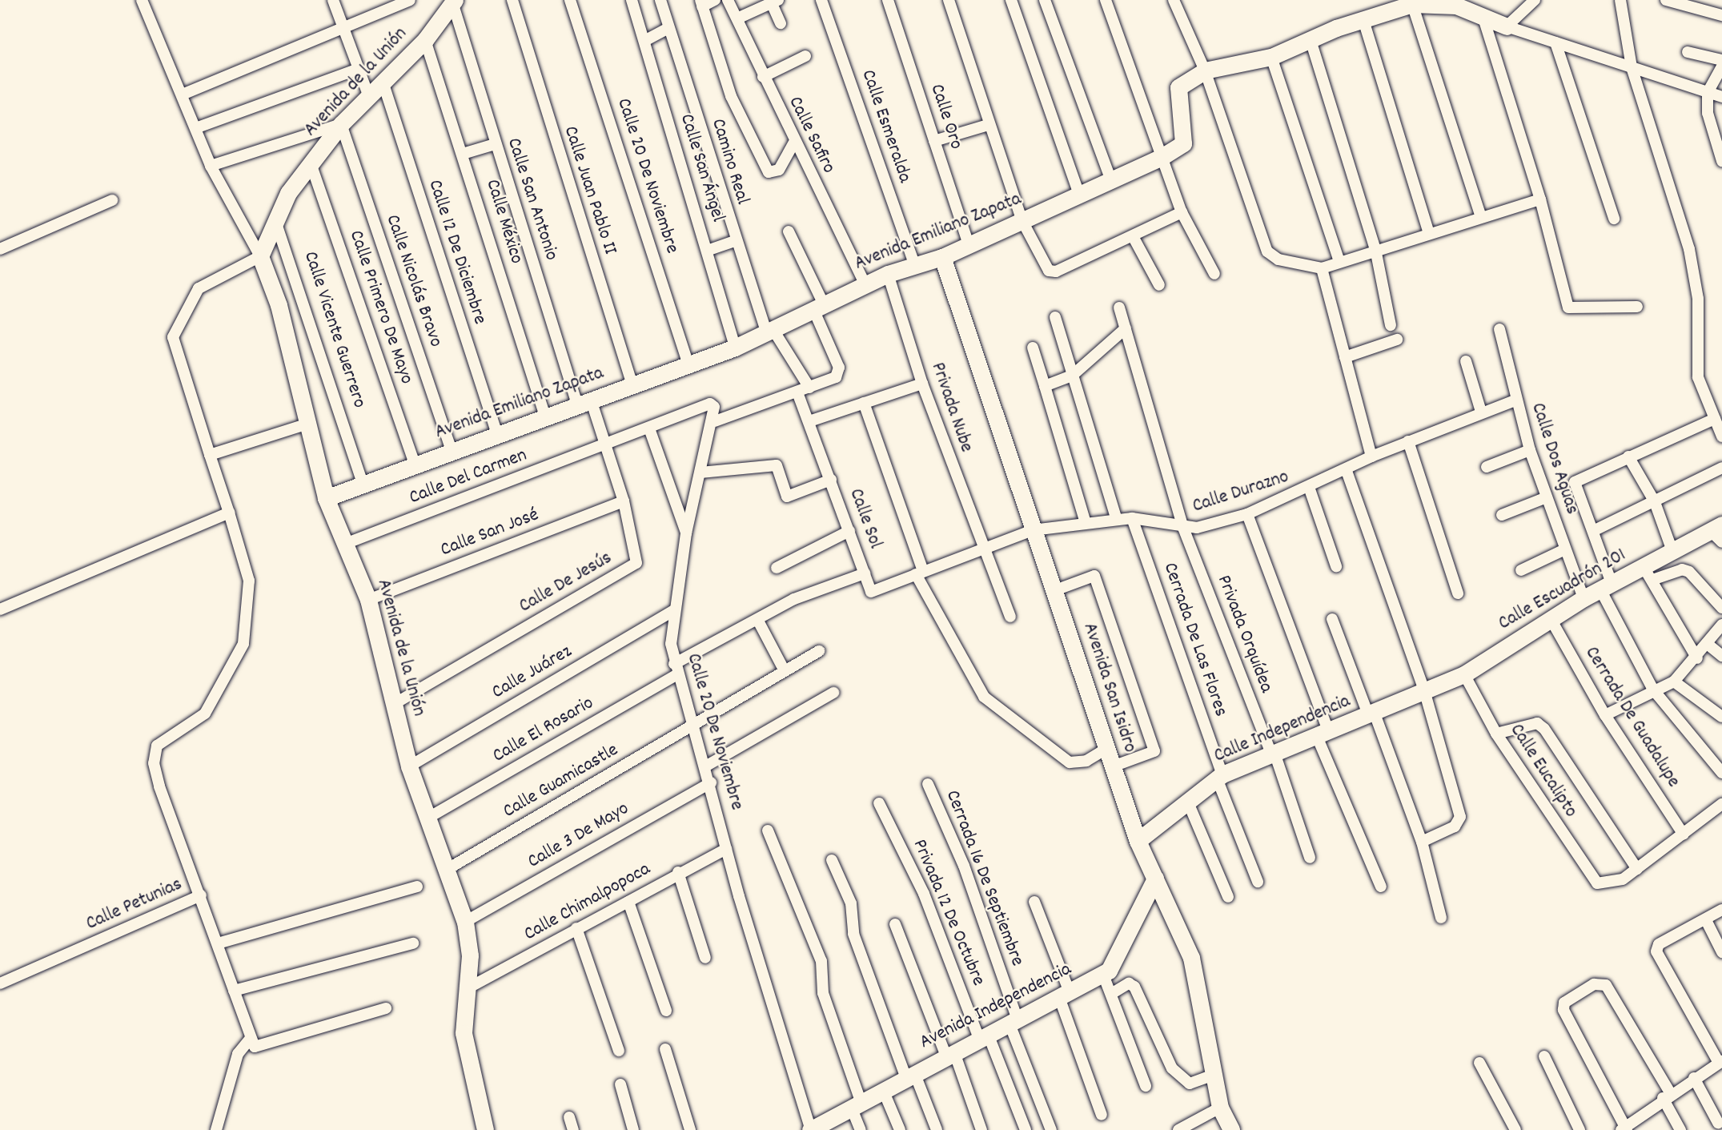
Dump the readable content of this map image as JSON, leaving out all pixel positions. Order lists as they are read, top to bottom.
{
  "streets": {
    "main road": [
      "Avenida de la Unión",
      "Avenida Emiliano Zapata",
      "Calle Escuadrón 201",
      "Avenida San Isidro",
      "Calle Independencia",
      "Avenida Independencia"
    ],
    "street": [
      "Calle Oro",
      "Calle Esmeralda",
      "Calle Safiro",
      "Camino Real",
      "Calle San Ángel",
      "Calle 20 De Noviembre",
      "Calle Juan Pablo II",
      "Calle San Antonio",
      "Calle México",
      "Calle 12 De Diciembre",
      "Calle Nicolás Bravo",
      "Calle Primero De Mayo",
      "Calle Vicente Guerrero",
      "Privada Nube",
      "Calle Dos Aguas",
      "Calle Del Carmen",
      "Calle Durazno",
      "Calle Sol",
      "Calle San José",
      "Calle De Jesús",
      "Privada Orquídea",
      "Cerrada De Las Flores",
      "Calle Juárez",
      "Cerrada De Guadalupe",
      "Calle El Rosario",
      "Calle Eucalipto",
      "Calle Guamicastle",
      "Calle 3 De Mayo",
      "Cerrada 16 De Septiembre",
      "Calle Chimalpopoca",
      "Calle Petunias",
      "Privada 12 De Octubre"
    ]
  },
  "crossings": [
    ["Avenida de la Unión", "Calle San Antonio"],
    ["Avenida de la Unión", "Calle México"],
    ["Avenida de la Unión", "Avenida Emiliano Zapata"],
    ["Avenida de la Unión", "Calle 12 De Diciembre"],
    ["Avenida de la Unión", "Calle Nicolás Bravo"],
    ["Avenida de la Unión", "Calle Primero De Mayo"],
    ["Avenida de la Unión", "Calle Vicente Guerrero"],
    ["Avenida de la Unión", "Calle Del Carmen"],
    ["Avenida de la Unión", "Calle San José"],
    ["Avenida de la Unión", "Calle De Jesús"],
    ["Avenida de la Unión", "Calle Juárez"],
    ["Avenida de la Unión", "Calle El Rosario"],
    ["Avenida de la Unión", "Calle Guamicastle"],
    ["Avenida de la Unión", "Calle 3 De Mayo"],
    ["Avenida de la Unión", "Calle Chimalpopoca"],
    ["Calle Oro", "Avenida Emiliano Zapata"],
    ["Calle Esmeralda", "Avenida Emiliano Zapata"],
    ["Calle Safiro", "Avenida Emiliano Zapata"],
    ["Camino Real", "Avenida Emiliano Zapata"],
    ["Calle San Ángel", "Avenida Emiliano Zapata"],
    ["Calle 20 De Noviembre", "Avenida Emiliano Zapata"],
    ["Calle 20 De Noviembre", "Calle Sol"],
    ["Calle 20 De Noviembre", "Calle Juárez"],
    ["Calle 20 De Noviembre", "Calle El Rosario"],
    ["Calle 20 De Noviembre", "Calle Guamicastle"],
    ["Calle 20 De Noviembre", "Calle 3 De Mayo"],
    ["Calle 20 De Noviembre", "Calle Chimalpopoca"],
    ["Calle 20 De Noviembre", "Avenida Independencia"],
    ["Calle Juan Pablo II", "Avenida Emiliano Zapata"],
    ["Calle San Antonio", "Avenida Emiliano Zapata"],
    ["Calle San Antonio", "Calle De Jesús"],
    ["Calle México", "Avenida Emiliano Zapata"],
    ["Avenida Emiliano Zapata", "Calle 12 De Diciembre"],
    ["Avenida Emiliano Zapata", "Calle Nicolás Bravo"],
    ["Avenida Emiliano Zapata", "Calle Primero De Mayo"],
    ["Avenida Emiliano Zapata", "Calle Vicente Guerrero"],
    ["Avenida Emiliano Zapata", "Privada Nube"],
    ["Avenida Emiliano Zapata", "Calle De Jesús"],
    ["Avenida Emiliano Zapata", "Avenida San Isidro"],
    ["Privada Nube", "Calle Durazno"],
    ["Calle Dos Aguas", "Calle Durazno"],
    ["Calle Dos Aguas", "Calle Escuadrón 201"],
    ["Calle Del Carmen", "Calle De Jesús"],
    ["Calle Durazno", "Calle Sol"],
    ["Calle Durazno", "Privada Orquídea"],
    ["Calle Durazno", "Cerrada De Las Flores"],
    ["Calle Durazno", "Avenida San Isidro"],
    ["Calle Sol", "Calle El Rosario"],
    ["Calle San José", "Calle De Jesús"],
    ["Calle Escuadrón 201", "Cerrada De Guadalupe"],
    ["Calle Escuadrón 201", "Calle Independencia"],
    ["Calle Escuadrón 201", "Calle Eucalipto"],
    ["Privada Orquídea", "Calle Independencia"],
    ["Cerrada De Las Flores", "Calle Independencia"],
    ["Avenida San Isidro", "Calle Independencia"],
    ["Avenida San Isidro", "Avenida Independencia"],
    ["Cerrada 16 De Septiembre", "Avenida Independencia"],
    ["Privada 12 De Octubre", "Avenida Independencia"]
  ]
}
